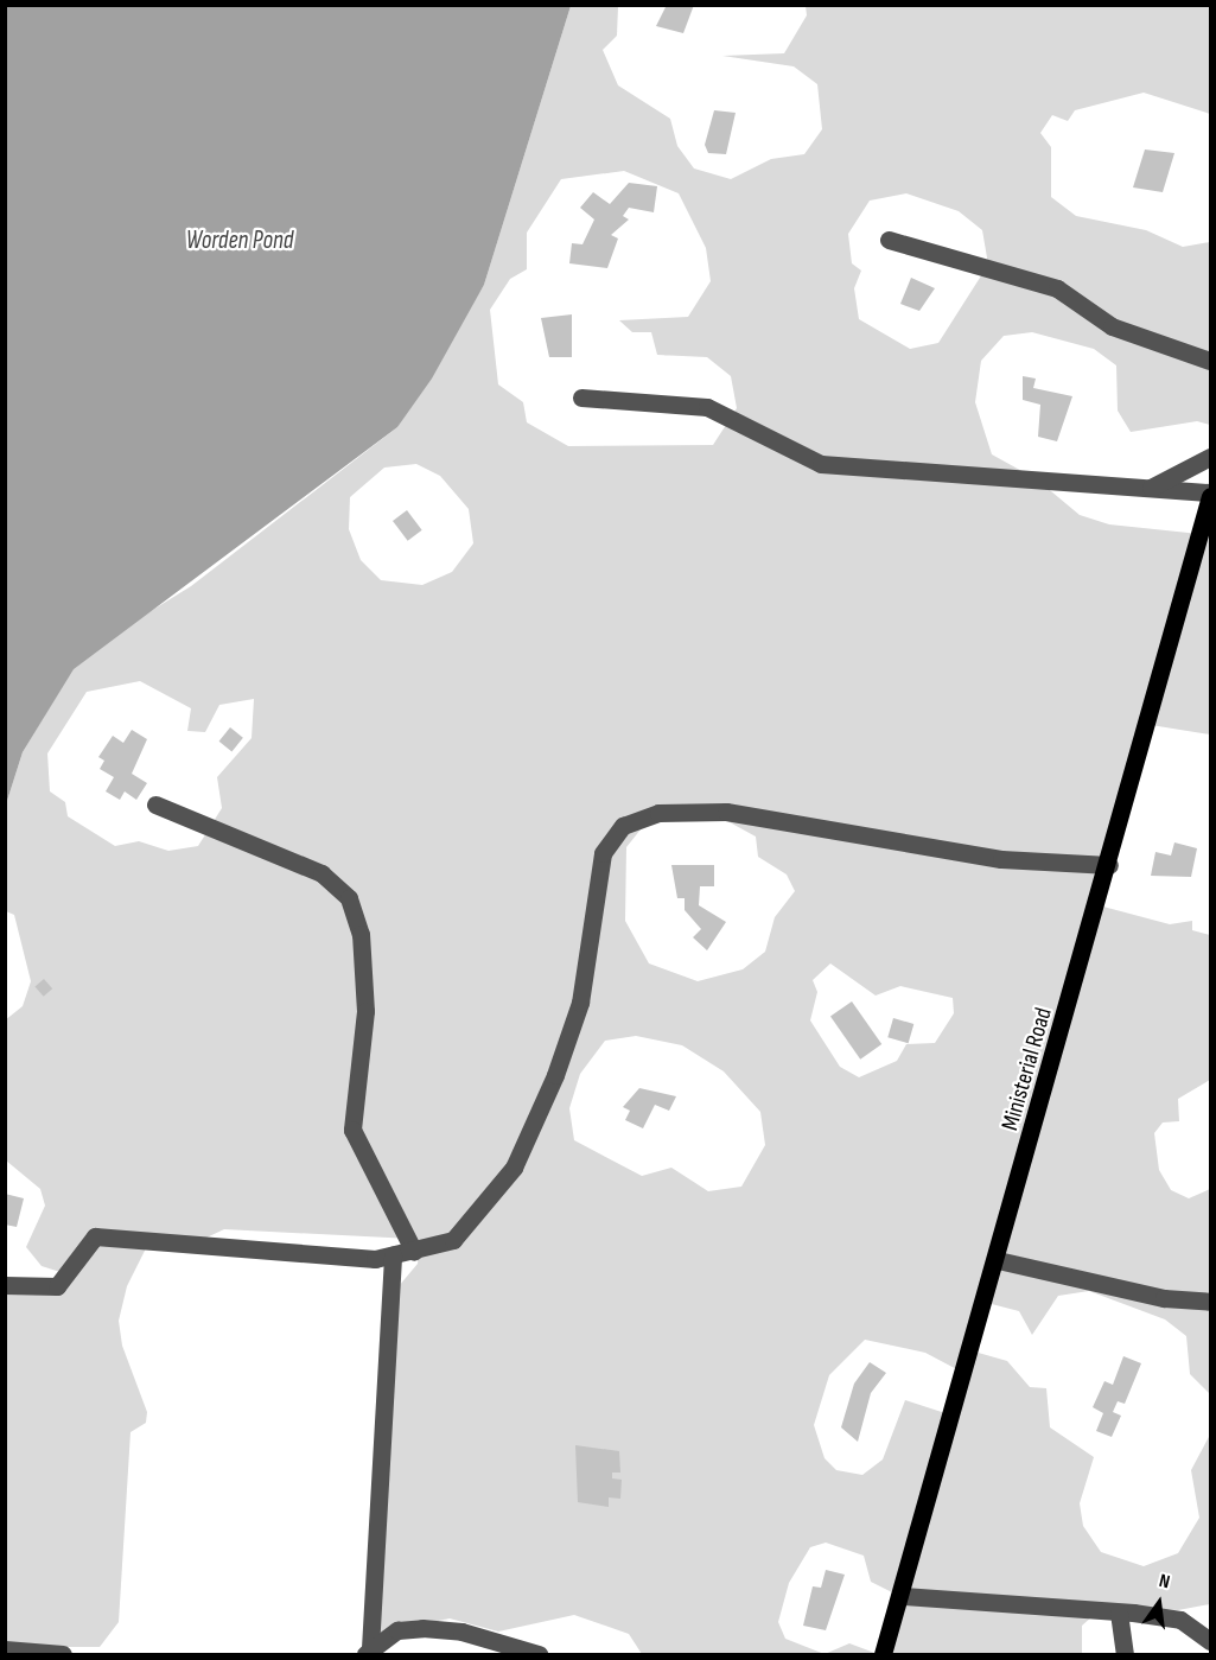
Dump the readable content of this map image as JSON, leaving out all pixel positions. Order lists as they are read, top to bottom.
{
  "streets": {
    "main road": ["Ministerial Road"]
  },
  "water": ["Worden Pond"],
  "north": "top"
}
